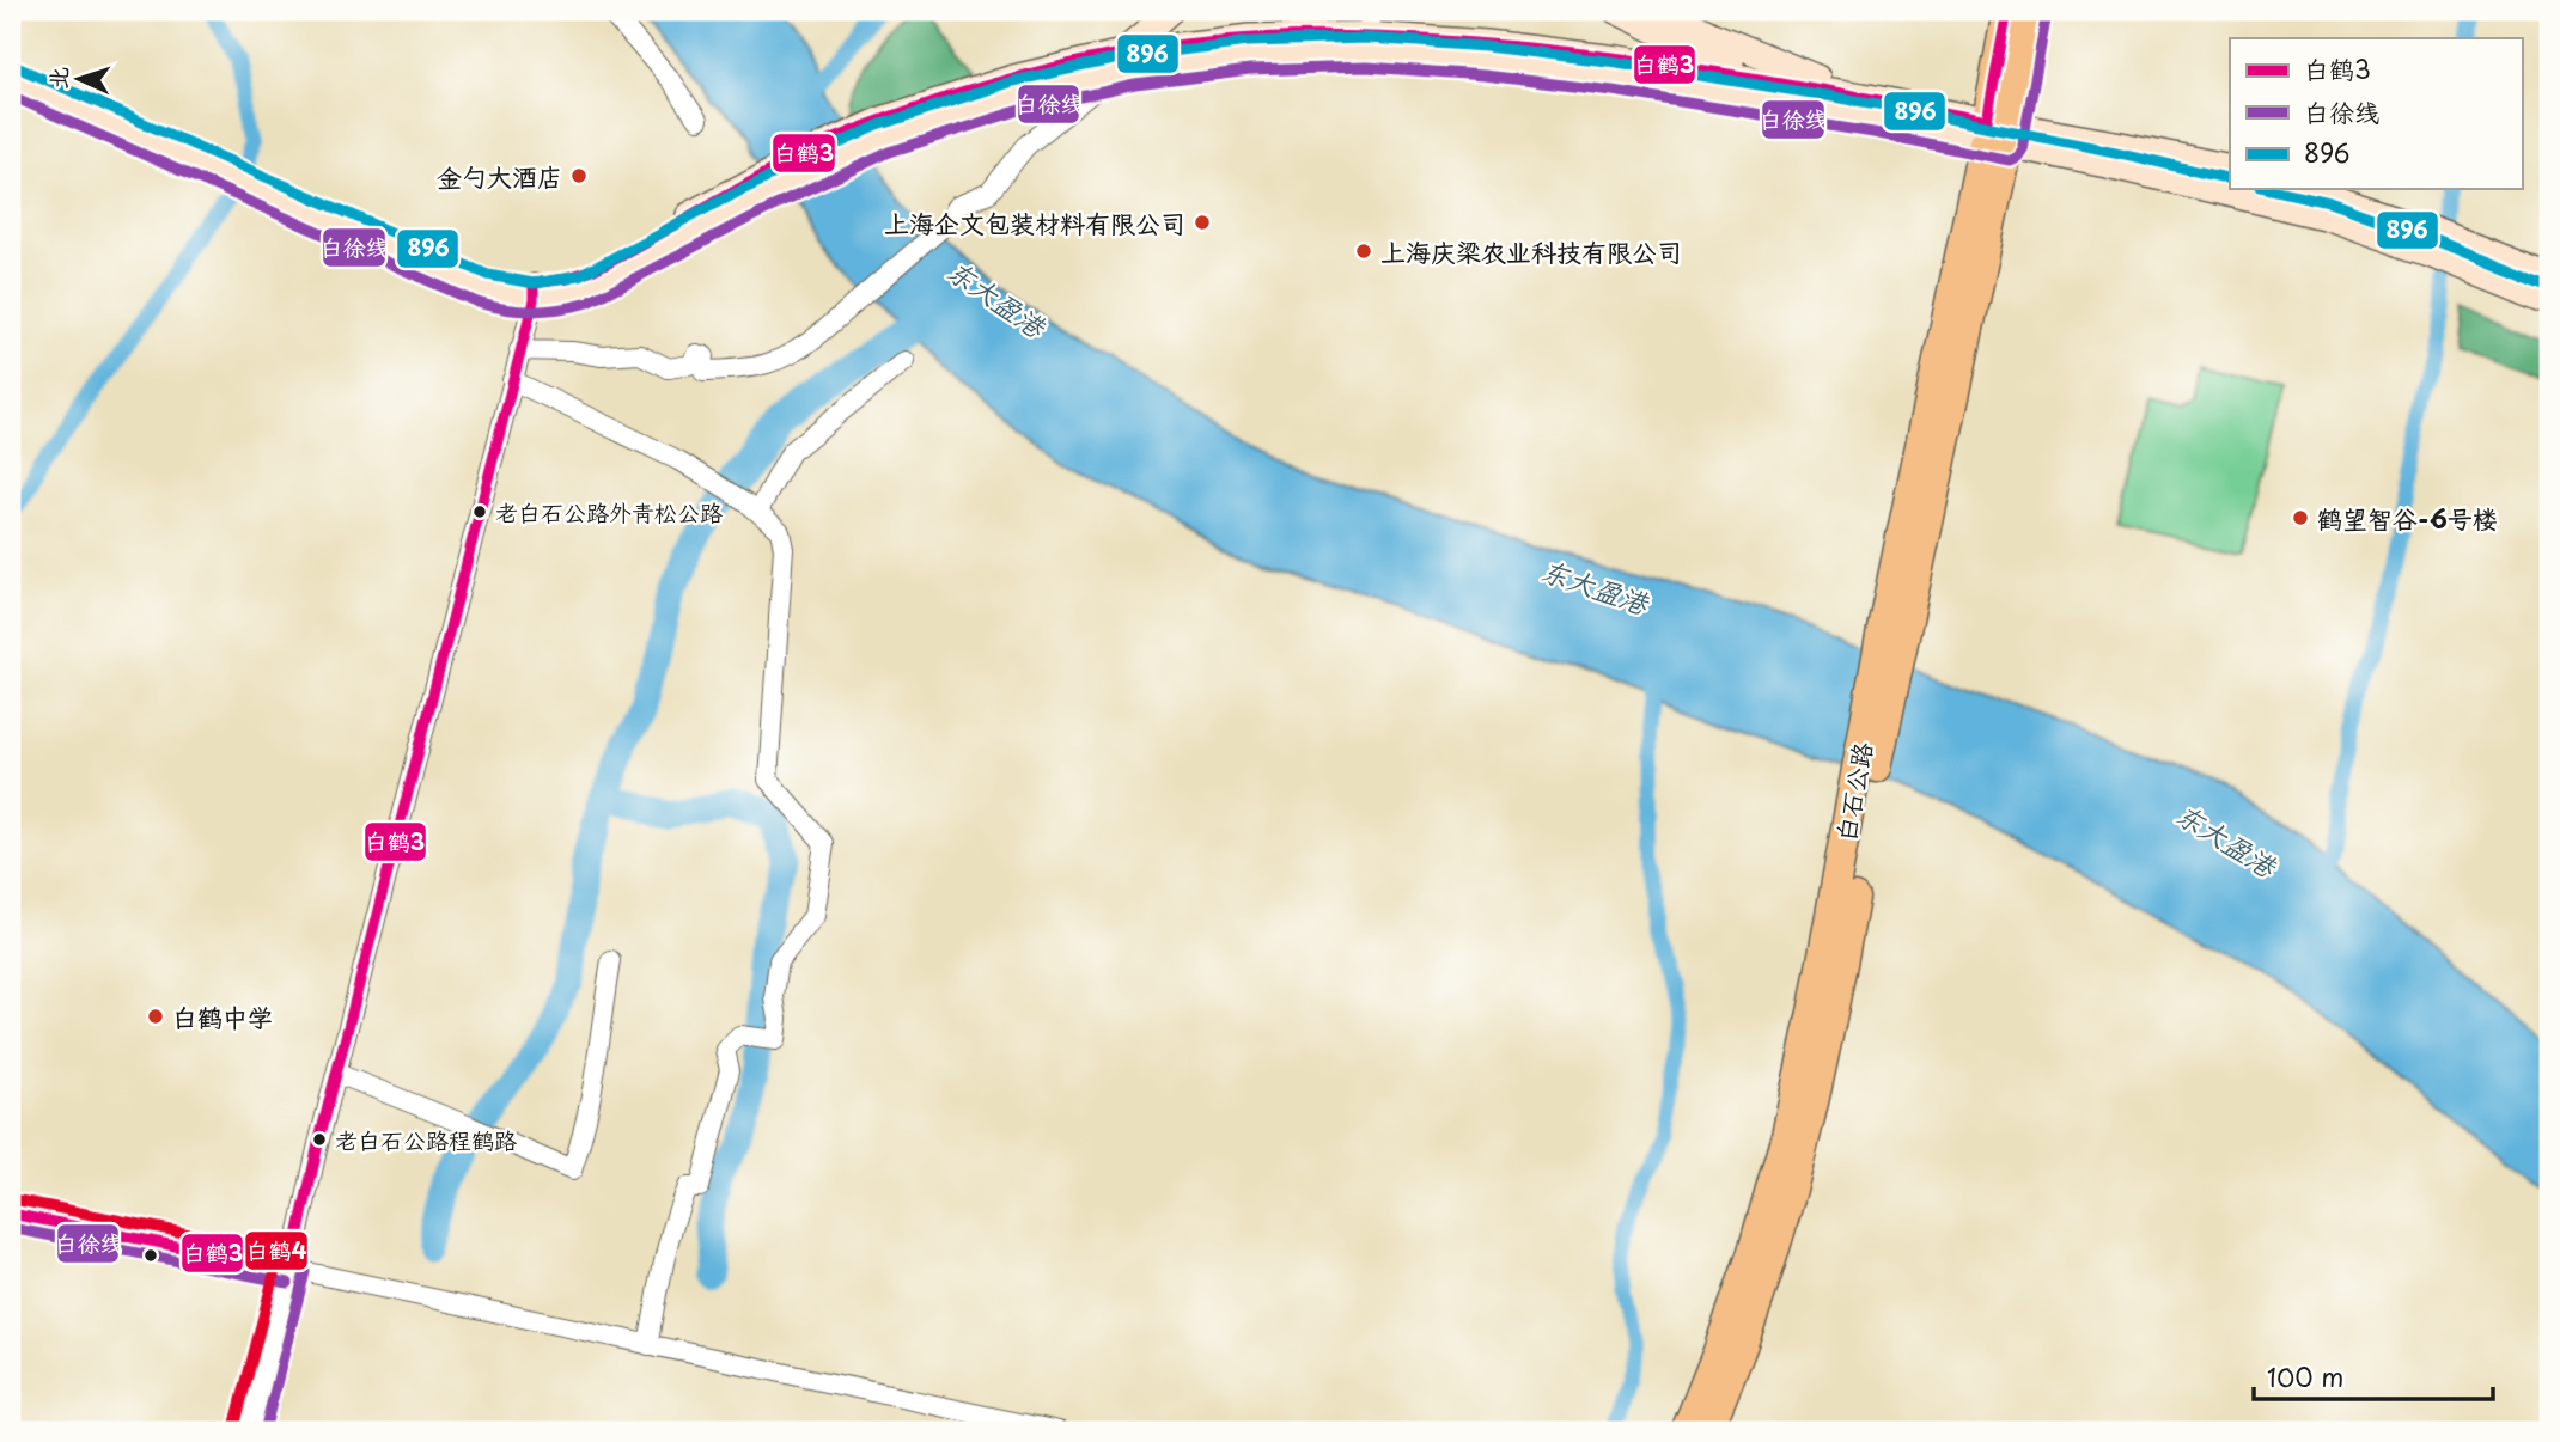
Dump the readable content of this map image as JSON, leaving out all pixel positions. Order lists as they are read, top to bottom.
{
  "streets": {
    "main road": ["白石公路"]
  },
  "water": ["东大盈港"],
  "places": [
    "金勺大酒店",
    "上海企文包装材料有限公司",
    "上海庆梁农业科技有限公司",
    "老白石公路外青松公路",
    "鹤望智谷-6号楼",
    "白鹤中学",
    "老白石公路程鹤路"
  ],
  "lines": [
    "transit line 白鹤3",
    "transit line 白徐线",
    "transit line 896",
    "transit line 白鹤4"
  ],
  "legend": ["白鹤3", "白徐线", "896"],
  "scale_bar": "100 m",
  "north": "left"
}
